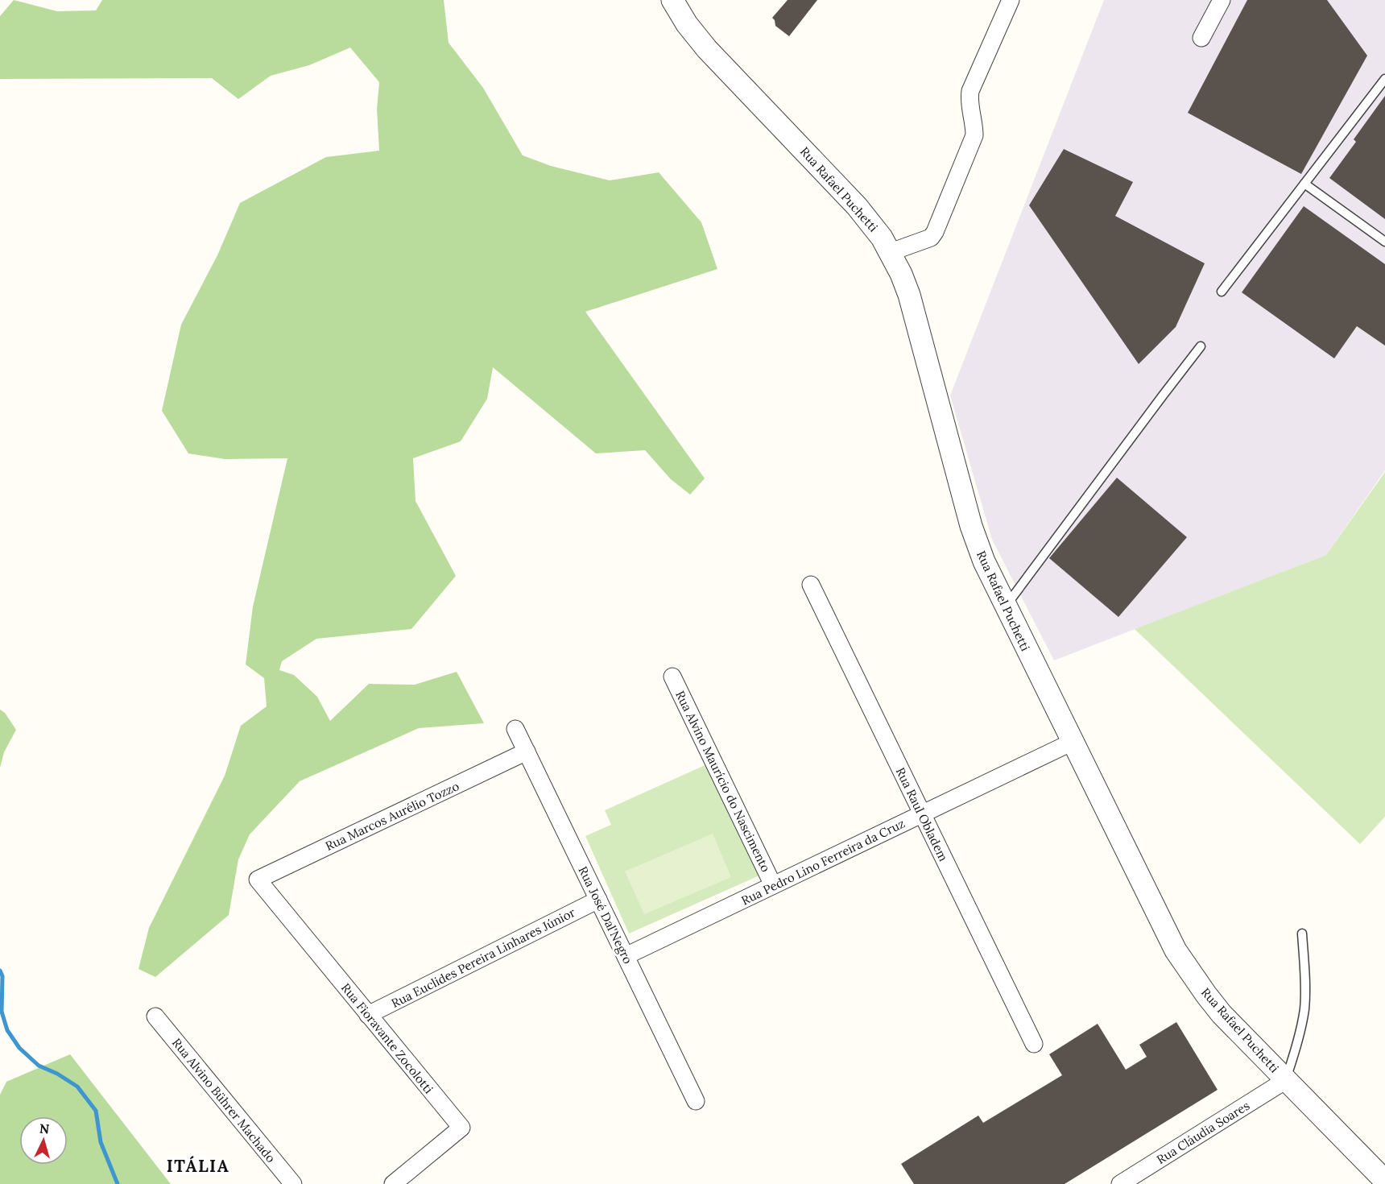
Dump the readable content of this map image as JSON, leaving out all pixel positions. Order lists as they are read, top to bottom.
{
  "streets": {
    "street": [
      "Rua Rafael Puchetti",
      "Rua Alvino Maurício do Nascimento",
      "Rua Raul Obladem",
      "Rua Marcos Aurélio Tozzo",
      "Rua Pedro Lino Ferreira da Cruz",
      "Rua José Dal'Negro",
      "Rua Euclides Pereira Linhares Júnior",
      "Rua Fioravante Zocolotti",
      "Rua Alvino Bührer Machado",
      "Rua Cláudia Soares"
    ]
  },
  "crossings": [
    ["Rua Rafael Puchetti", "Rua Pedro Lino Ferreira da Cruz"],
    ["Rua Rafael Puchetti", "Rua Cláudia Soares"],
    ["Rua Alvino Maurício do Nascimento", "Rua Pedro Lino Ferreira da Cruz"],
    ["Rua Raul Obladem", "Rua Pedro Lino Ferreira da Cruz"],
    ["Rua Marcos Aurélio Tozzo", "Rua José Dal'Negro"],
    ["Rua Marcos Aurélio Tozzo", "Rua Fioravante Zocolotti"],
    ["Rua Pedro Lino Ferreira da Cruz", "Rua José Dal'Negro"],
    ["Rua José Dal'Negro", "Rua Euclides Pereira Linhares Júnior"],
    ["Rua Euclides Pereira Linhares Júnior", "Rua Fioravante Zocolotti"]
  ],
  "districts": ["ITÁLIA"],
  "north": "top"
}
